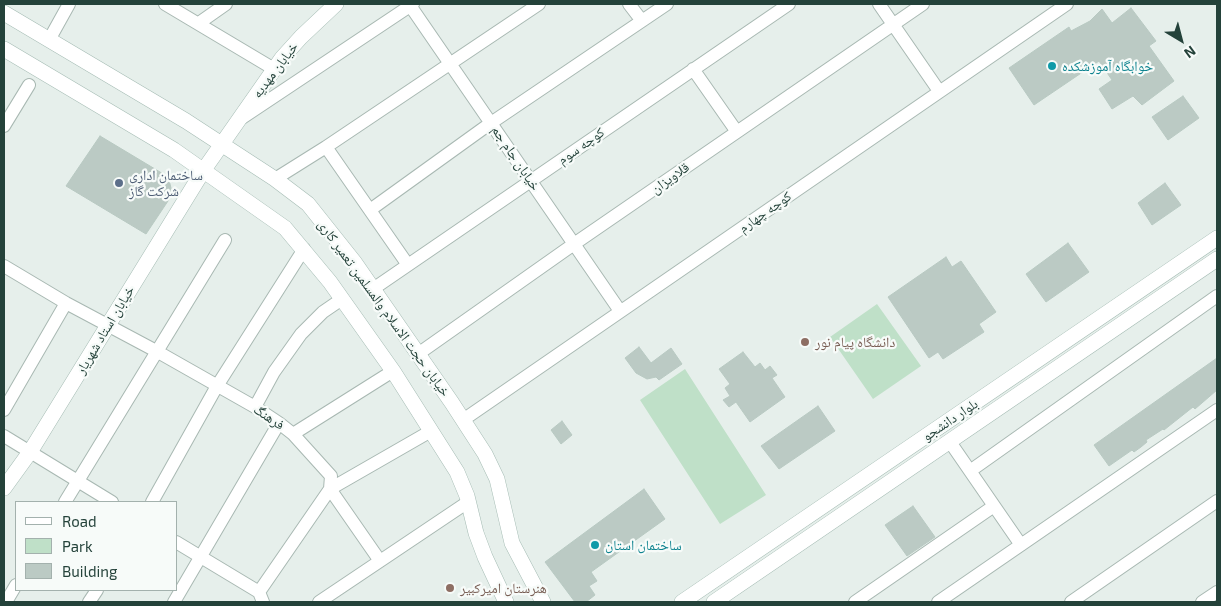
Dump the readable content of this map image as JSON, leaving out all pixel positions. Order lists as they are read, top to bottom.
{
  "streets": {
    "main road": [
      "خیابان مهدیه",
      "خیابان حجت الاسلام والمسلمین تعمیر کاری",
      "خیابان استاد شهریار",
      "بلوار دانشجو"
    ],
    "street": [
      "کوچه سوم",
      "خیابان جام جم",
      "قلاویزان",
      "کوچه چهارم",
      "فرهنگ"
    ]
  },
  "crossings": [
    ["خیابان مهدیه", "خیابان حجت الاسلام والمسلمین تعمیر کاری"],
    ["خیابان مهدیه", "خیابان استاد شهریار"],
    ["کوچه سوم", "خیابان جام جم"],
    ["کوچه سوم", "خیابان حجت الاسلام والمسلمین تعمیر کاری"],
    ["خیابان جام جم", "قلاویزان"],
    ["خیابان جام جم", "کوچه چهارم"],
    ["قلاویزان", "خیابان حجت الاسلام والمسلمین تعمیر کاری"],
    ["کوچه چهارم", "خیابان حجت الاسلام والمسلمین تعمیر کاری"],
    ["خیابان حجت الاسلام والمسلمین تعمیر کاری", "خیابان استاد شهریار"],
    ["خیابان استاد شهریار", "فرهنگ"]
  ],
  "places": [
    "خوابگاه آموزشکده",
    "ساختمان اداری شرکت گاز",
    "دانشگاه پیام نور",
    "ساختمان استان",
    "هنرستان امیرکبیر"
  ],
  "legend": ["Road", "Park", "Building"],
  "north": "bottom right"
}
